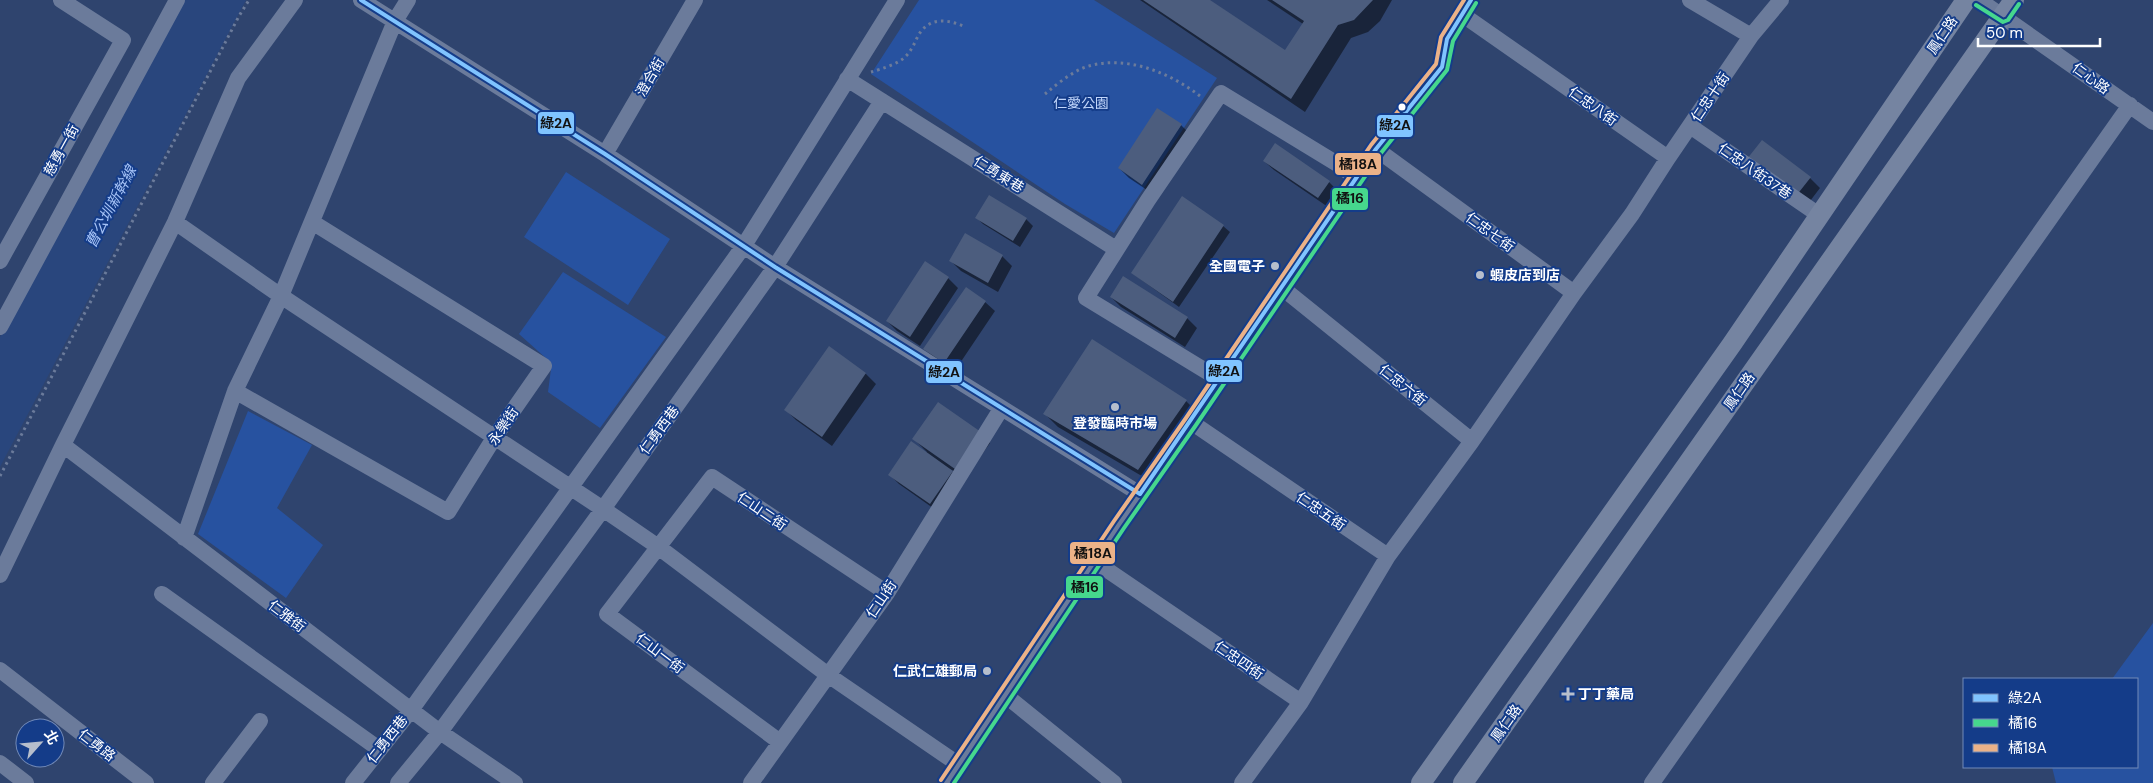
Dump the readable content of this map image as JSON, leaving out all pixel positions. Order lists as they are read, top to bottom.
{
  "streets": {
    "main road": ["鳳仁路"],
    "street": [
      "澄合街",
      "仁心路",
      "仁忠十街",
      "仁忠八街",
      "慈勇一街",
      "仁忠八街37巷",
      "仁勇東巷",
      "仁忠七街",
      "仁忠六街",
      "永樂街",
      "仁勇西巷",
      "仁山二街",
      "仁忠五街",
      "仁山街",
      "仁雅街",
      "仁山一街",
      "仁忠四街",
      "仁勇路"
    ]
  },
  "crossings": [
    ["鳳仁路", "仁心路"],
    ["鳳仁路", "仁忠八街37巷"],
    ["仁忠十街", "仁忠八街"],
    ["仁忠十街", "仁忠八街37巷"],
    ["仁勇東巷", "仁勇西巷"],
    ["仁勇西巷", "仁雅街"],
    ["仁山二街", "仁山街"],
    ["仁山二街", "仁山一街"],
    ["仁山街", "仁山一街"]
  ],
  "water": ["曹公圳新幹線"],
  "parks": ["仁愛公園"],
  "places": {
    "other": [
      "全國電子",
      "蝦皮店到店",
      "登發臨時市場",
      "仁武仁雄郵局"
    ],
    "health": ["丁丁藥局"]
  },
  "lines": ["transit line 綠2A", "transit line 橘18A", "transit line 橘16"],
  "legend": ["綠2A", "橘16", "橘18A"],
  "scale_bar": "50 m",
  "north": "top right"
}
